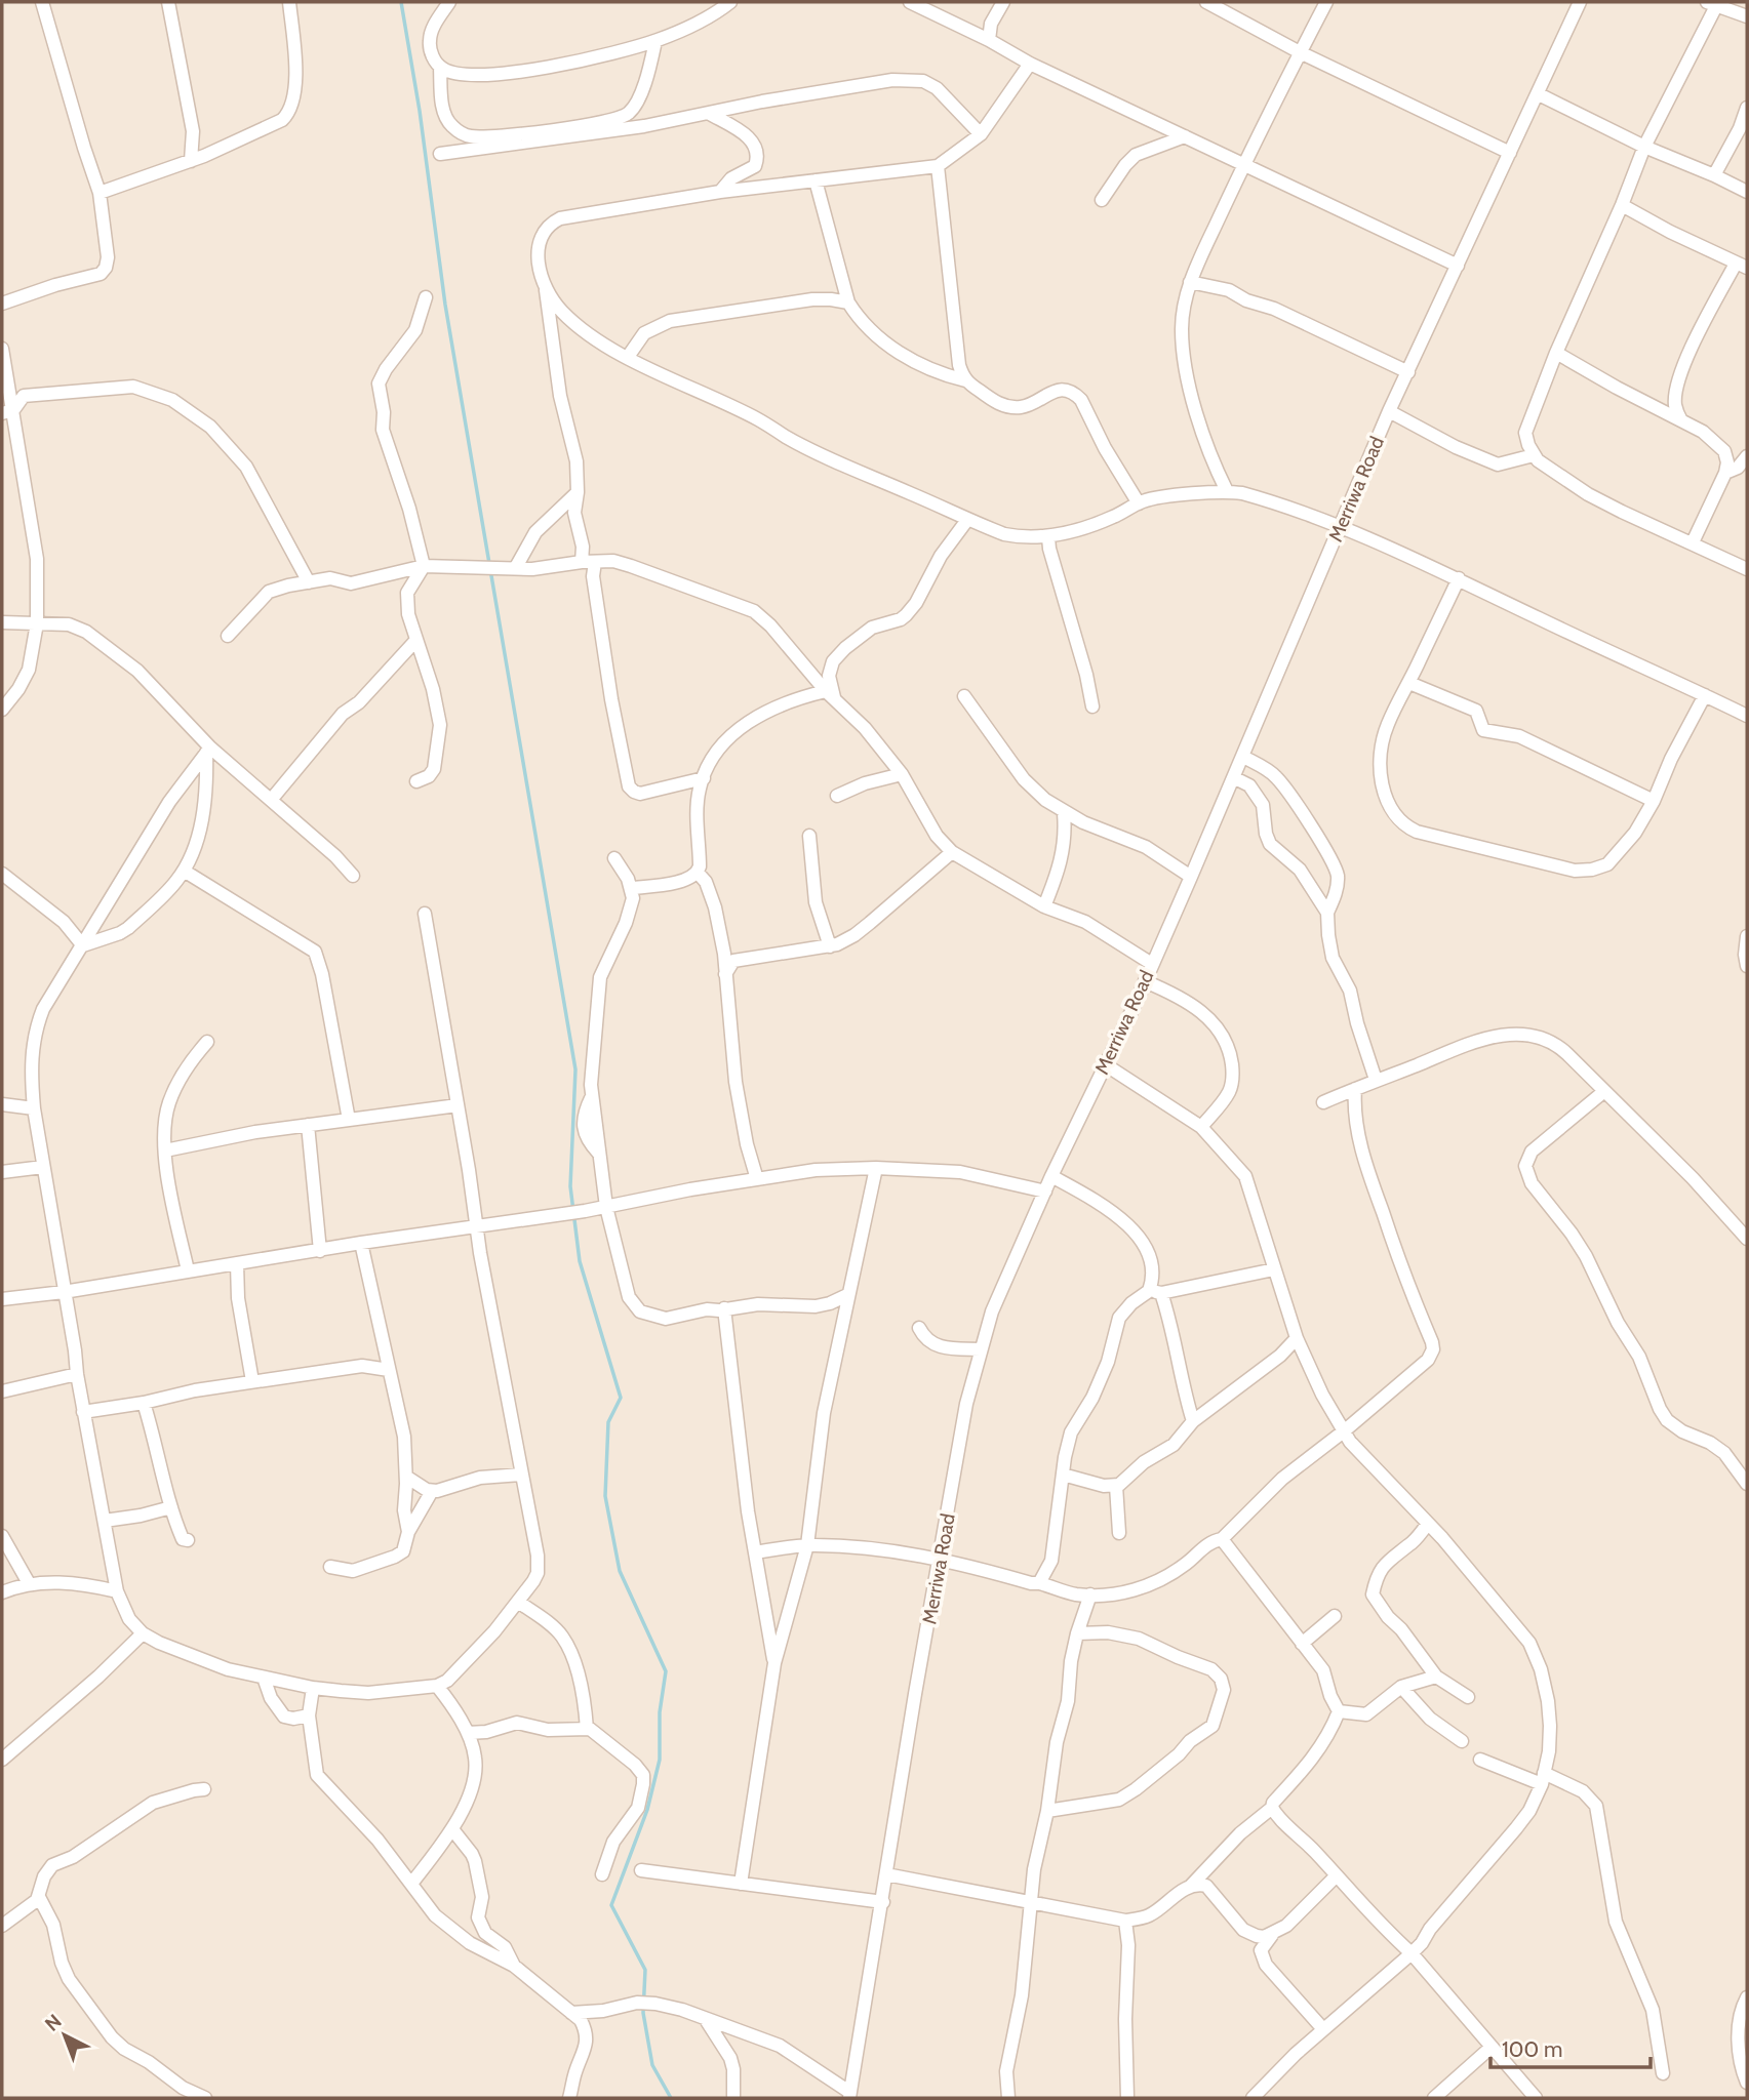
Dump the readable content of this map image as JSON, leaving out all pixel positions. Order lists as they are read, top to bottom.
{
  "streets": {
    "street": ["Merriwa Road"]
  },
  "scale_bar": "100 m",
  "north": "top left"
}
